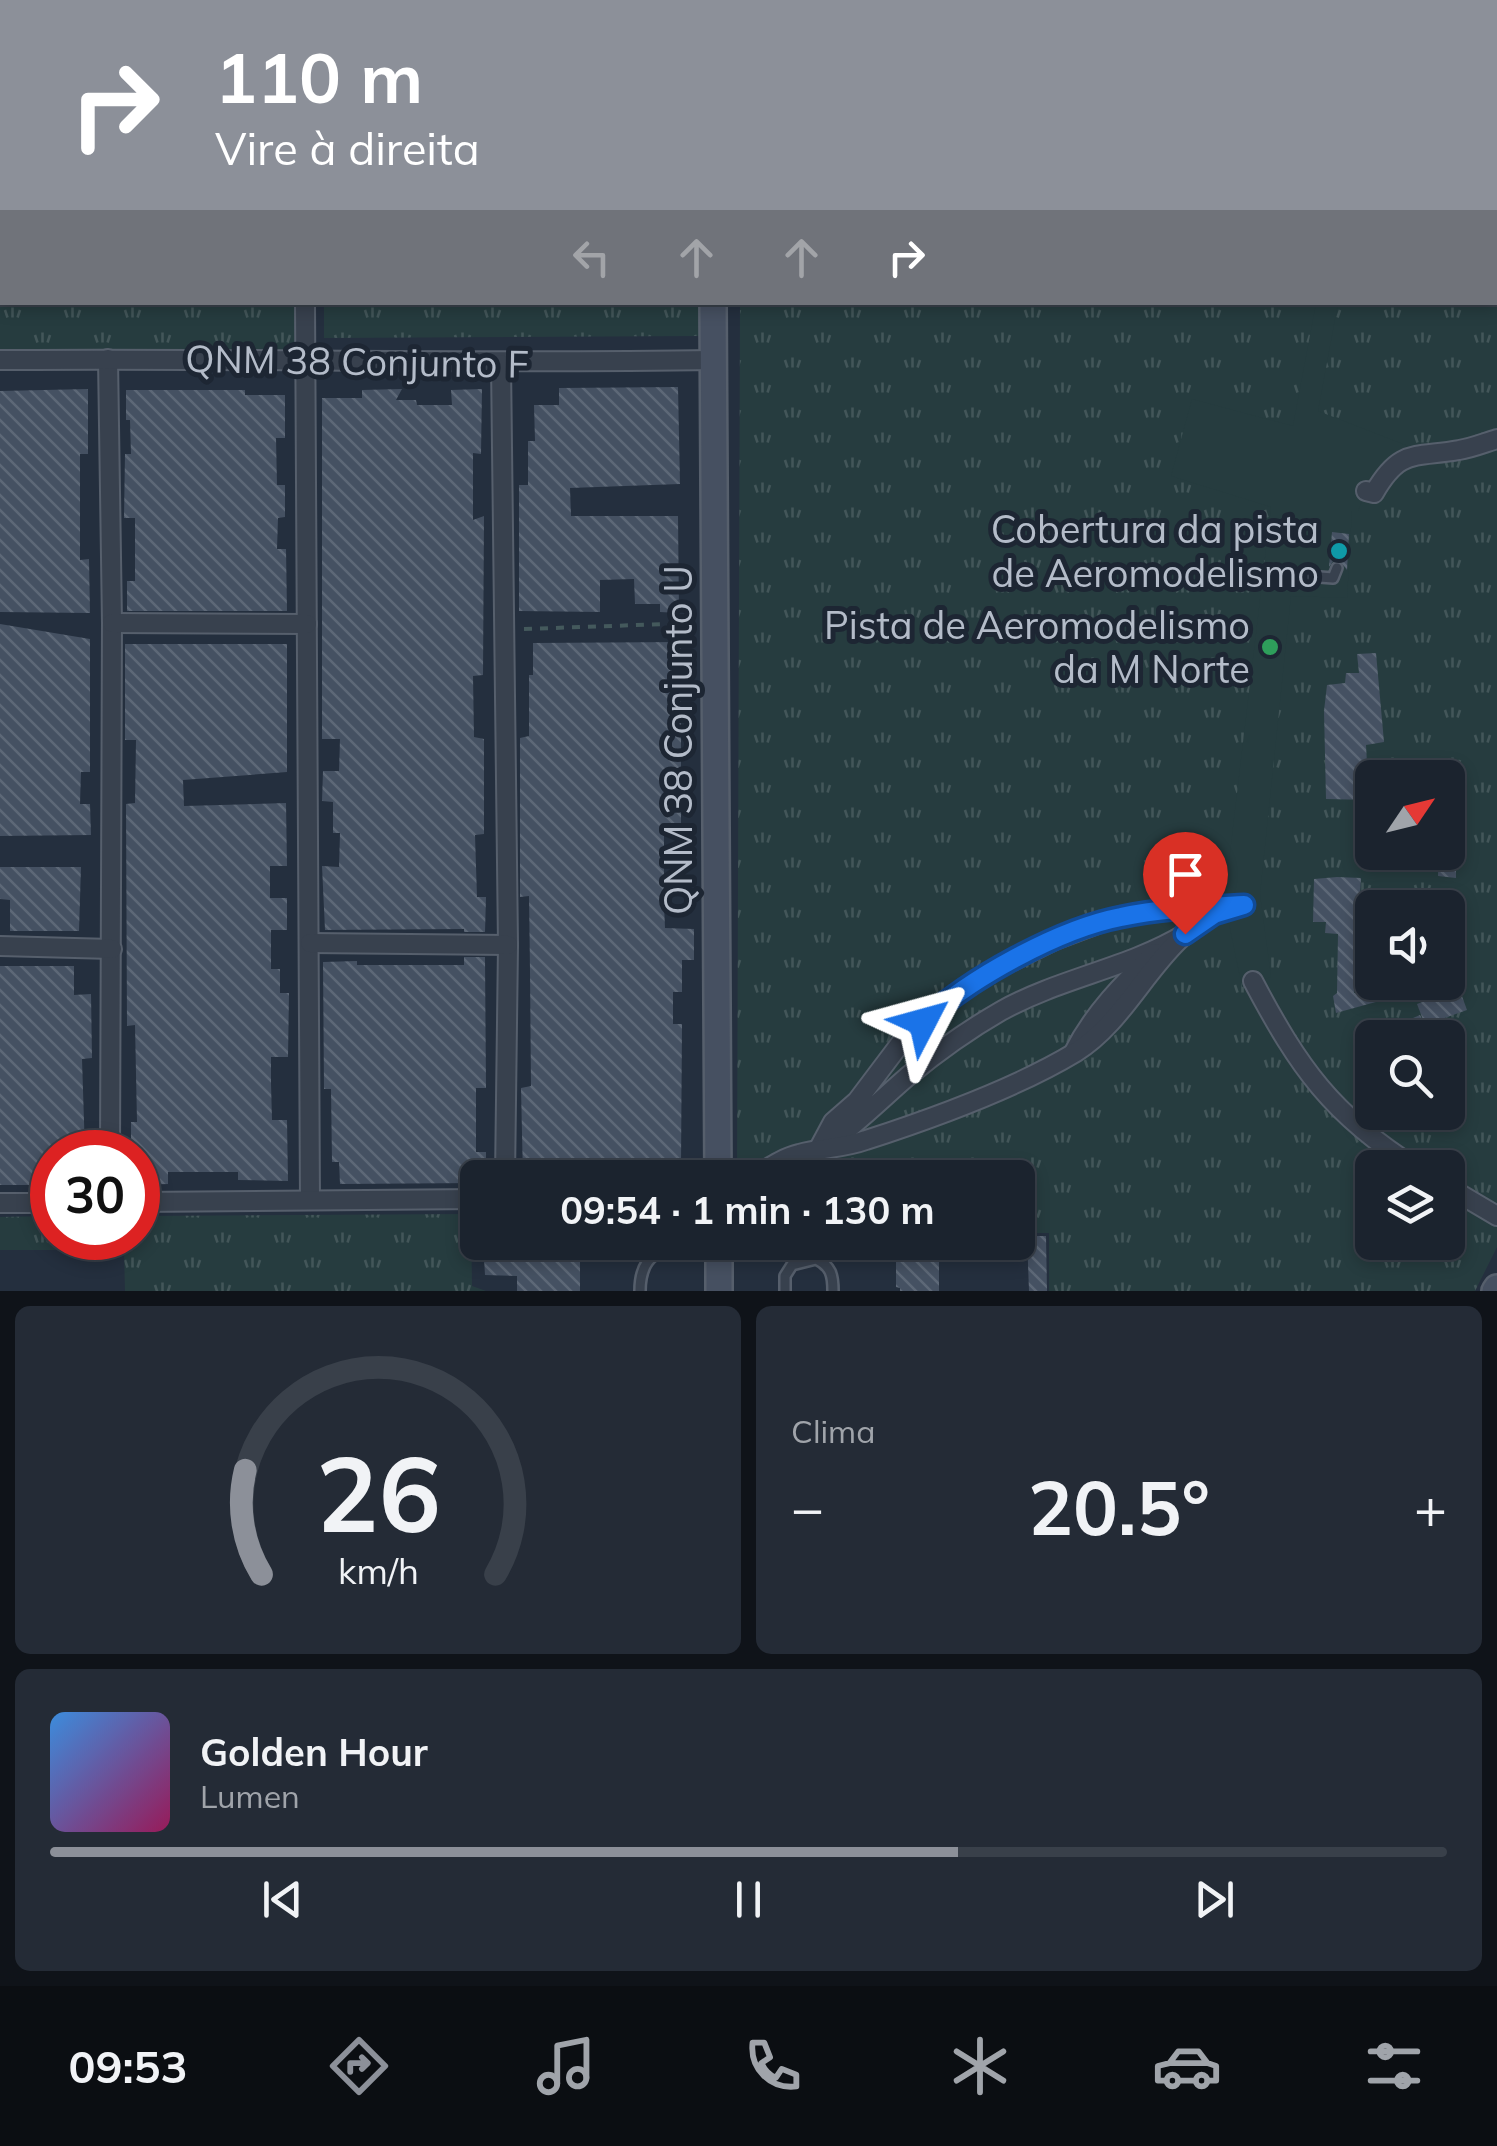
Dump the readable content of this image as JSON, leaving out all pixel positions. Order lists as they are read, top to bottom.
{
  "streets": {
    "street": ["QNM 38 Conjunto F", "QNM 38 Conjunto U"]
  },
  "crossings": [
    ["QNM 38 Conjunto F", "QNM 38 Conjunto U"]
  ],
  "places": ["Cobertura da pista de Aeromodelismo", "Pista de Aeromodelismo da M Norte"],
  "north": "top right",
  "page": {
    "turn": ["110 m", "Vire à direita"],
    "limit": "30",
    "trip": "09:54 · 1 min · 130 m",
    "tile": "Clima",
    "heat": ["−", "20.5°", "+"],
    "song": ["Golden Hour", "Lumen"],
    "tabs": "09:53",
    "gauge": ["26", "km/h"]
  }
}
